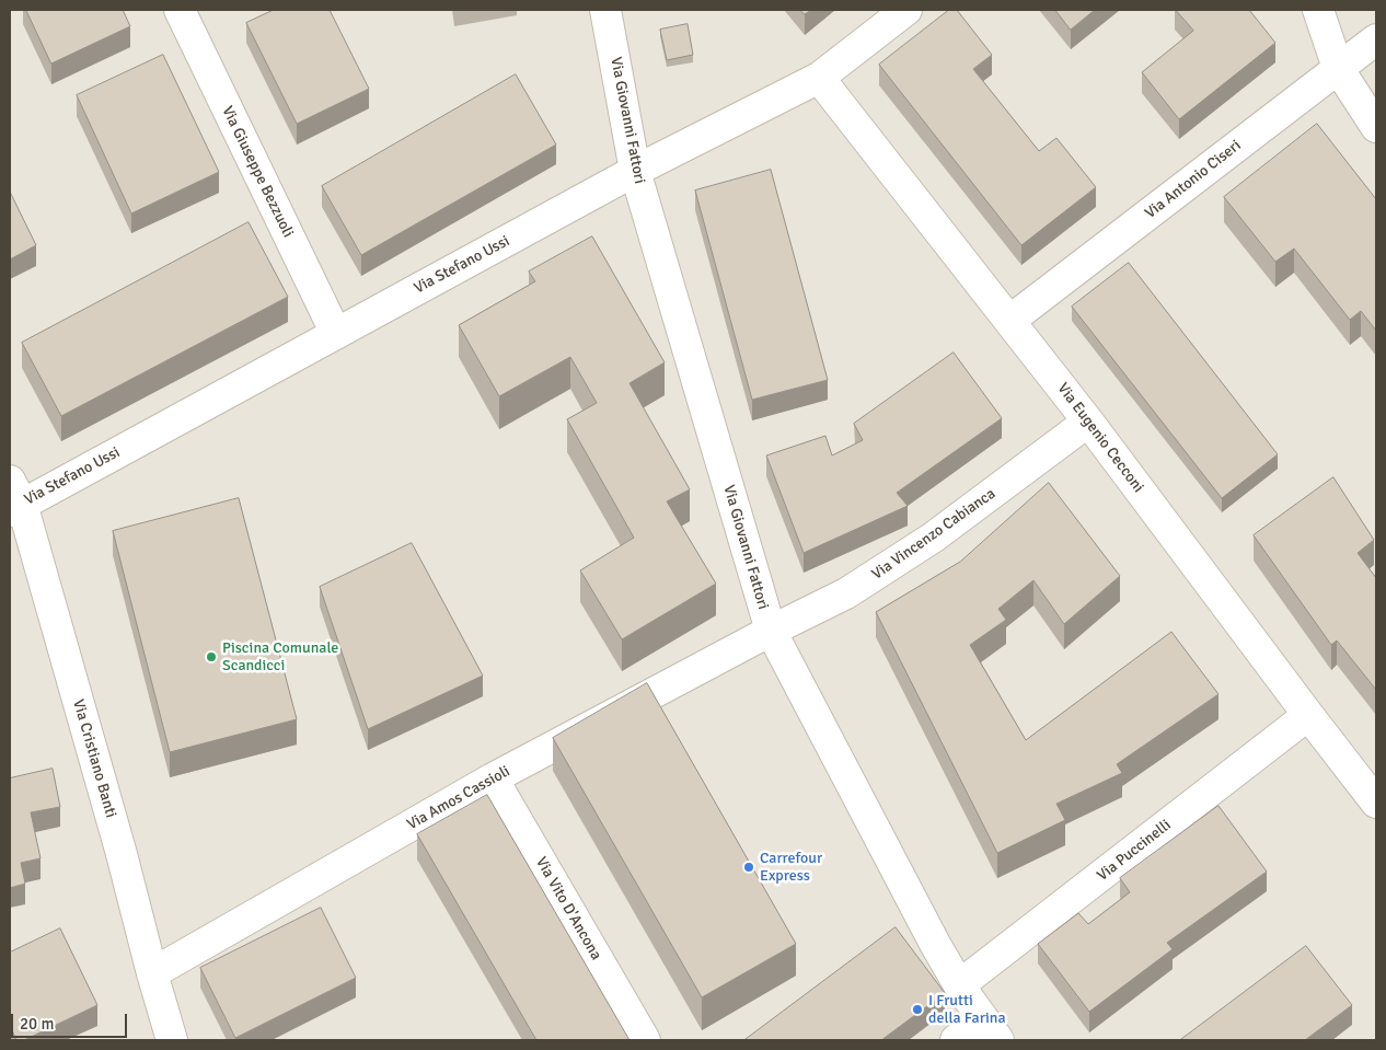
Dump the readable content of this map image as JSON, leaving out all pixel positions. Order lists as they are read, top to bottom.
{
  "streets": {
    "street": [
      "Via Giovanni Fattori",
      "Via Giuseppe Bezzuoli",
      "Via Antonio Ciseri",
      "Via Stefano Ussi",
      "Via Eugenio Cecconi",
      "Via Vincenzo Cabianca",
      "Via Cristiano Banti",
      "Via Amos Cassioli",
      "Via Puccinelli",
      "Via Vito D'Ancona"
    ]
  },
  "crossings": [
    ["Via Giovanni Fattori", "Via Stefano Ussi"],
    ["Via Giovanni Fattori", "Via Vincenzo Cabianca"],
    ["Via Giovanni Fattori", "Via Amos Cassioli"],
    ["Via Giovanni Fattori", "Via Puccinelli"],
    ["Via Giuseppe Bezzuoli", "Via Stefano Ussi"],
    ["Via Antonio Ciseri", "Via Eugenio Cecconi"],
    ["Via Stefano Ussi", "Via Eugenio Cecconi"],
    ["Via Stefano Ussi", "Via Cristiano Banti"],
    ["Via Eugenio Cecconi", "Via Vincenzo Cabianca"],
    ["Via Eugenio Cecconi", "Via Puccinelli"],
    ["Via Vincenzo Cabianca", "Via Amos Cassioli"],
    ["Via Cristiano Banti", "Via Amos Cassioli"],
    ["Via Amos Cassioli", "Via Vito D'Ancona"]
  ],
  "places": ["Piscina Comunale Scandicci", "Carrefour Express", "I Frutti della Farina"],
  "scale_bar": "20 m"
}
